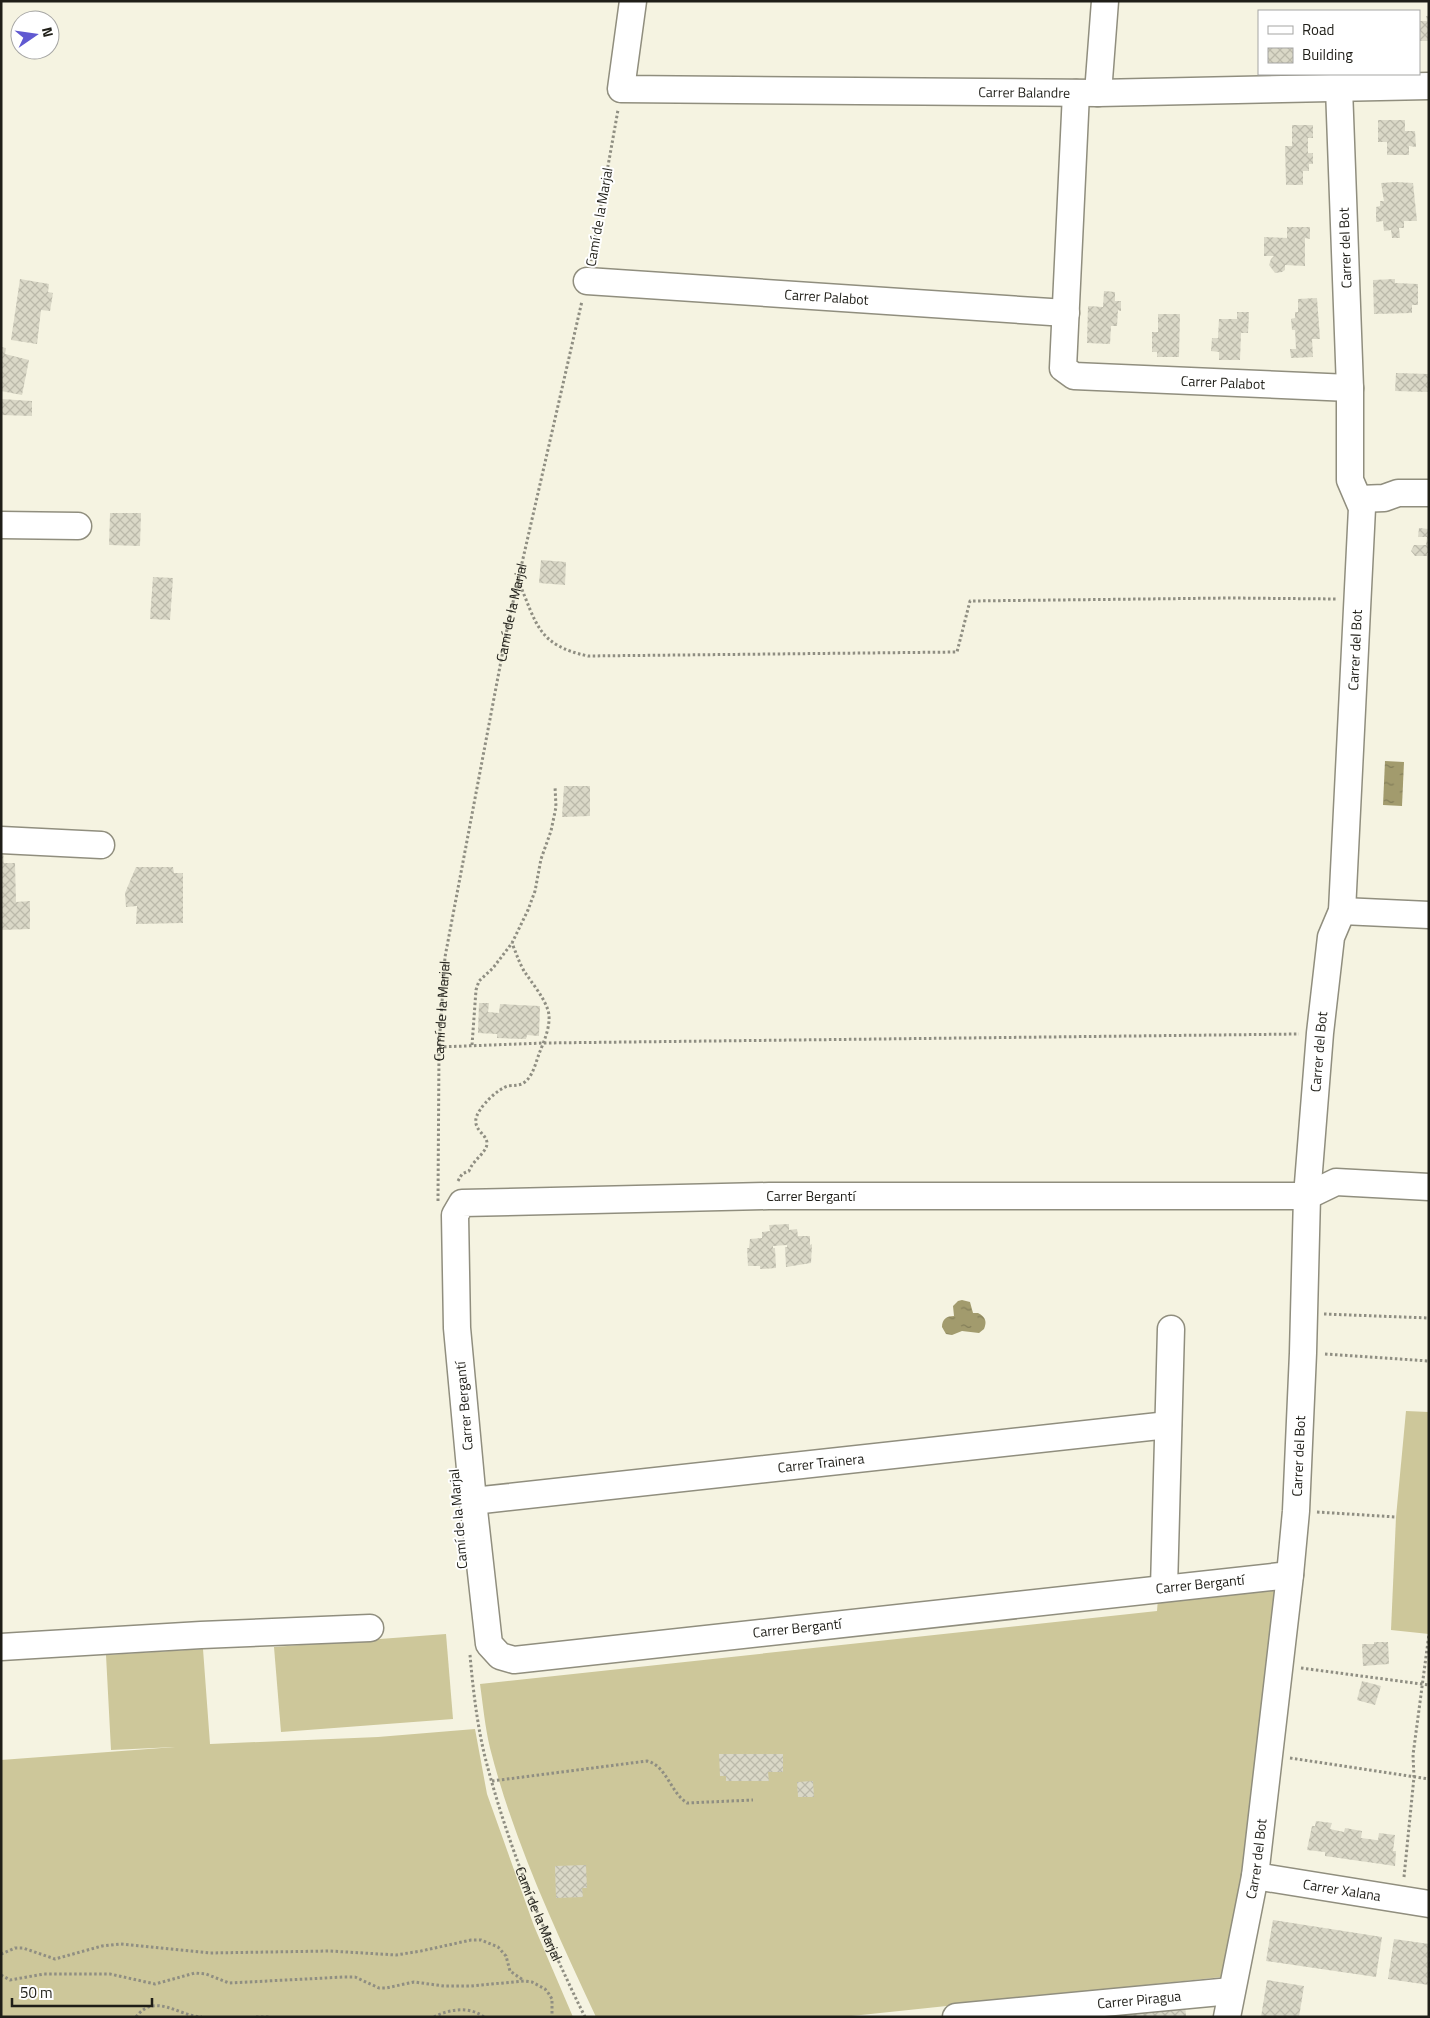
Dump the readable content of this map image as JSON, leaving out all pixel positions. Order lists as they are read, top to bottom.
{
  "streets": {
    "street": [
      "Carrer Balandre",
      "Carrer del Bot",
      "Carrer Palabot",
      "Carrer Bergantí",
      "Carrer Trainera",
      "Carrer Xalana",
      "Carrer Piragua"
    ],
    "path": ["Camí de la Marjal"]
  },
  "crossings": [
    ["Carrer Balandre", "Camí de la Marjal"],
    ["Carrer Balandre", "Carrer del Bot"],
    ["Carrer Balandre", "Carrer Palabot"],
    ["Camí de la Marjal", "Carrer Palabot"],
    ["Camí de la Marjal", "Carrer Bergantí"],
    ["Carrer del Bot", "Carrer Palabot"],
    ["Carrer del Bot", "Carrer Bergantí"],
    ["Carrer del Bot", "Carrer Xalana"],
    ["Carrer del Bot", "Carrer Piragua"],
    ["Carrer Bergantí", "Carrer Trainera"]
  ],
  "legend": ["Road", "Building"],
  "scale_bar": "50 m",
  "north": "right"
}
